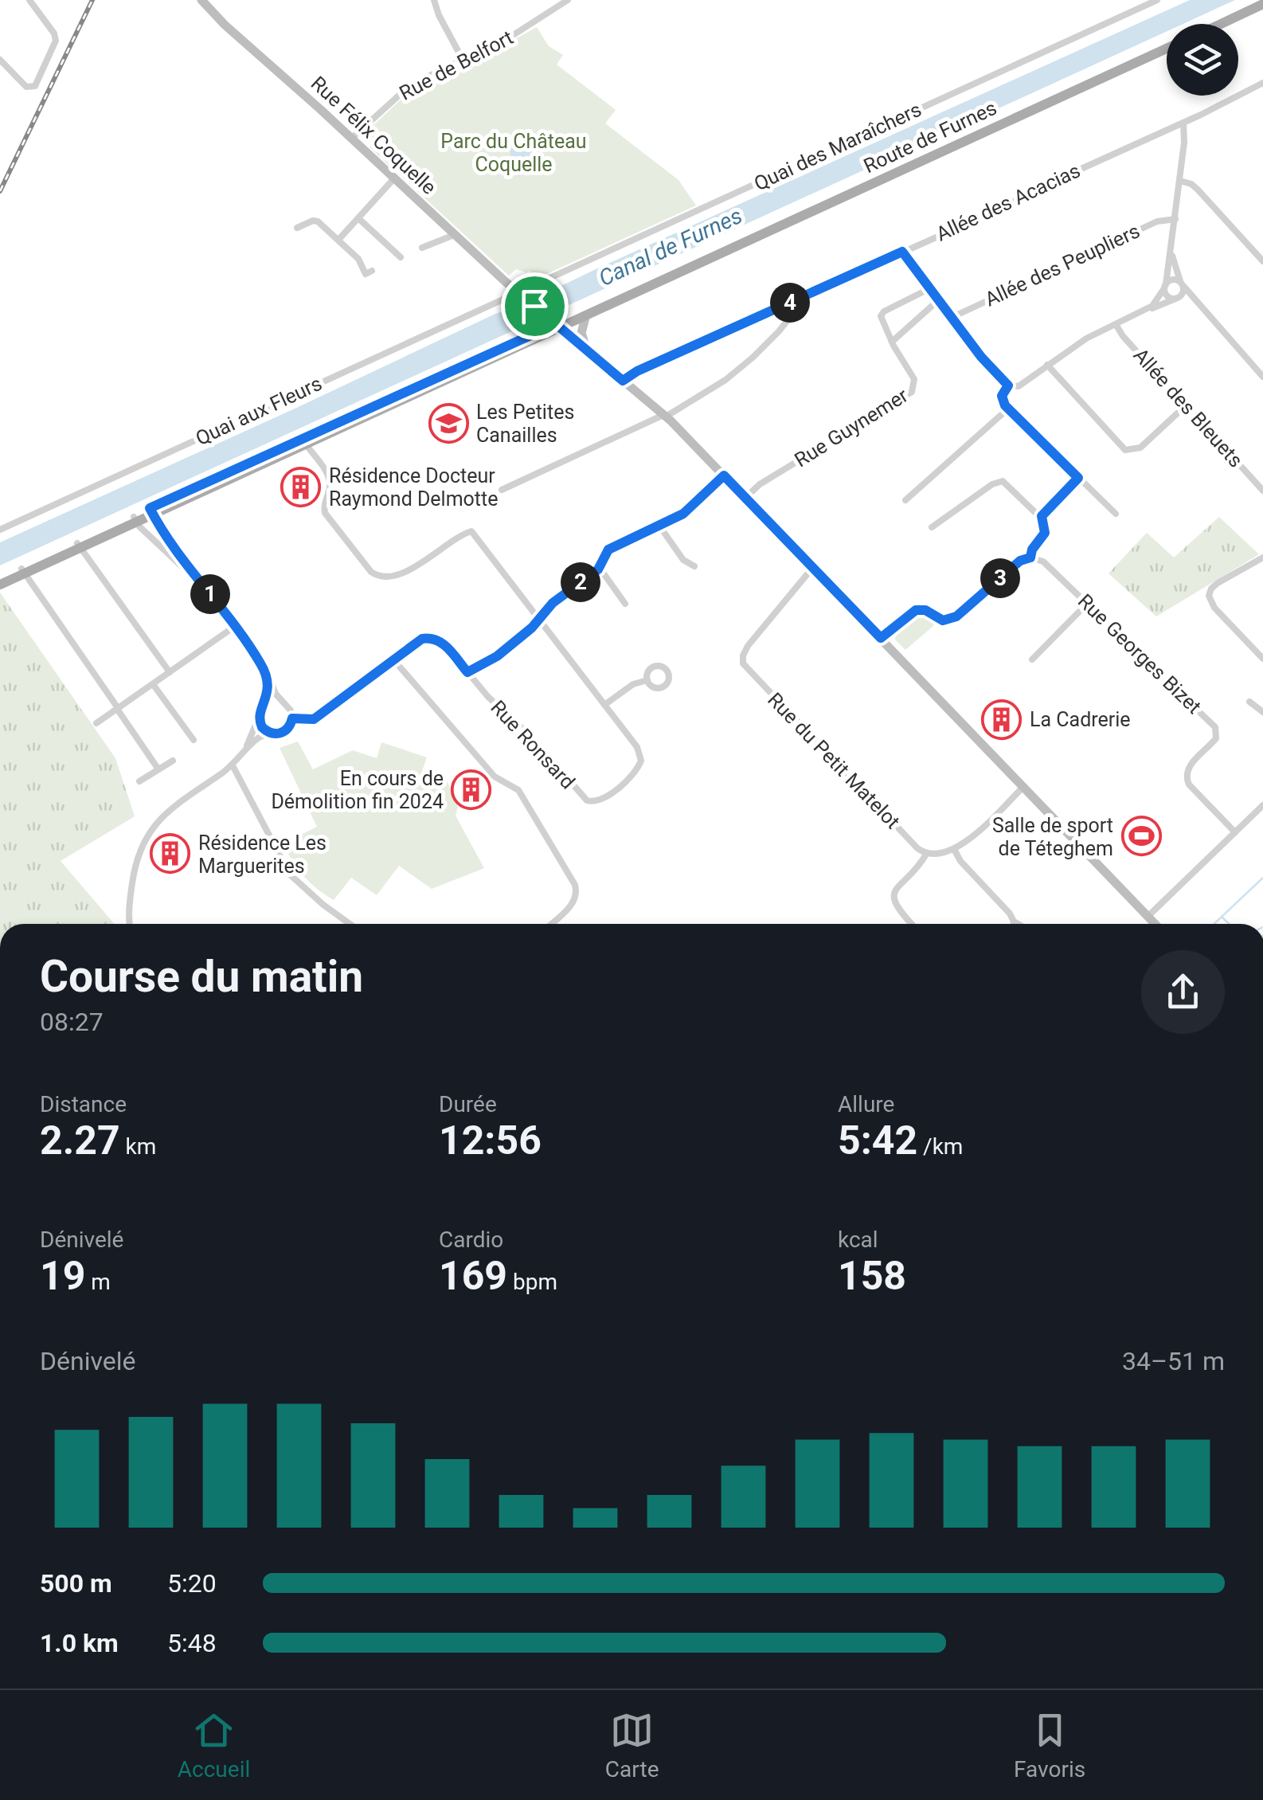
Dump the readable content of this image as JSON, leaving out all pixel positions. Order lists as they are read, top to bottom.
{
  "streets": {
    "main road": ["Route de Furnes"],
    "street": [
      "Rue de Belfort",
      "Rue Félix Coquelle",
      "Quai des Maraîchers",
      "Allée des Acacias",
      "Allée des Peupliers",
      "Allée des Bleuets",
      "Quai aux Fleurs",
      "Rue Guynemer",
      "Rue Georges Bizet",
      "Rue Ronsard",
      "Rue du Petit Matelot"
    ]
  },
  "crossings": [
    ["Rue de Belfort", "Rue Félix Coquelle"],
    ["Rue Félix Coquelle", "Route de Furnes"],
    ["Rue Félix Coquelle", "Quai des Maraîchers"],
    ["Rue Félix Coquelle", "Allée des Acacias"],
    ["Rue Félix Coquelle", "Quai aux Fleurs"],
    ["Rue Félix Coquelle", "Rue Guynemer"],
    ["Rue Félix Coquelle", "Rue du Petit Matelot"],
    ["Route de Furnes", "Rue Ronsard"],
    ["Quai des Maraîchers", "Quai aux Fleurs"]
  ],
  "water": ["Canal de Furnes"],
  "parks": ["Parc du Château Coquelle"],
  "places": {
    "school or university": ["Les Petites Canailles"],
    "building": [
      "Résidence Docteur Raymond Delmotte",
      "La Cadrerie",
      "En cours de Démolition fin 2024",
      "Résidence Les Marguerites"
    ],
    "sports": ["Salle de sport de Téteghem"]
  },
  "page": {
    "pins": [
      "4",
      "3",
      "2",
      "1"
    ],
    "heading": ["Course du matin", "08:27"],
    "stats": [
      ["Distance", "2.27 km"],
      ["Durée", "12:56"],
      ["Allure", "5:42 /km"],
      ["Dénivelé", "19 m"],
      ["Cardio", "169 bpm"],
      ["kcal", "158"]
    ],
    "chart": ["Dénivelé", "34–51 m"],
    "list": [
      {
        "name": "500 m",
        "note": "5:20"
      },
      {
        "name": "1.0 km",
        "note": "5:48"
      }
    ],
    "tabs": ["Accueil", "Carte", "Favoris"]
  }
}
